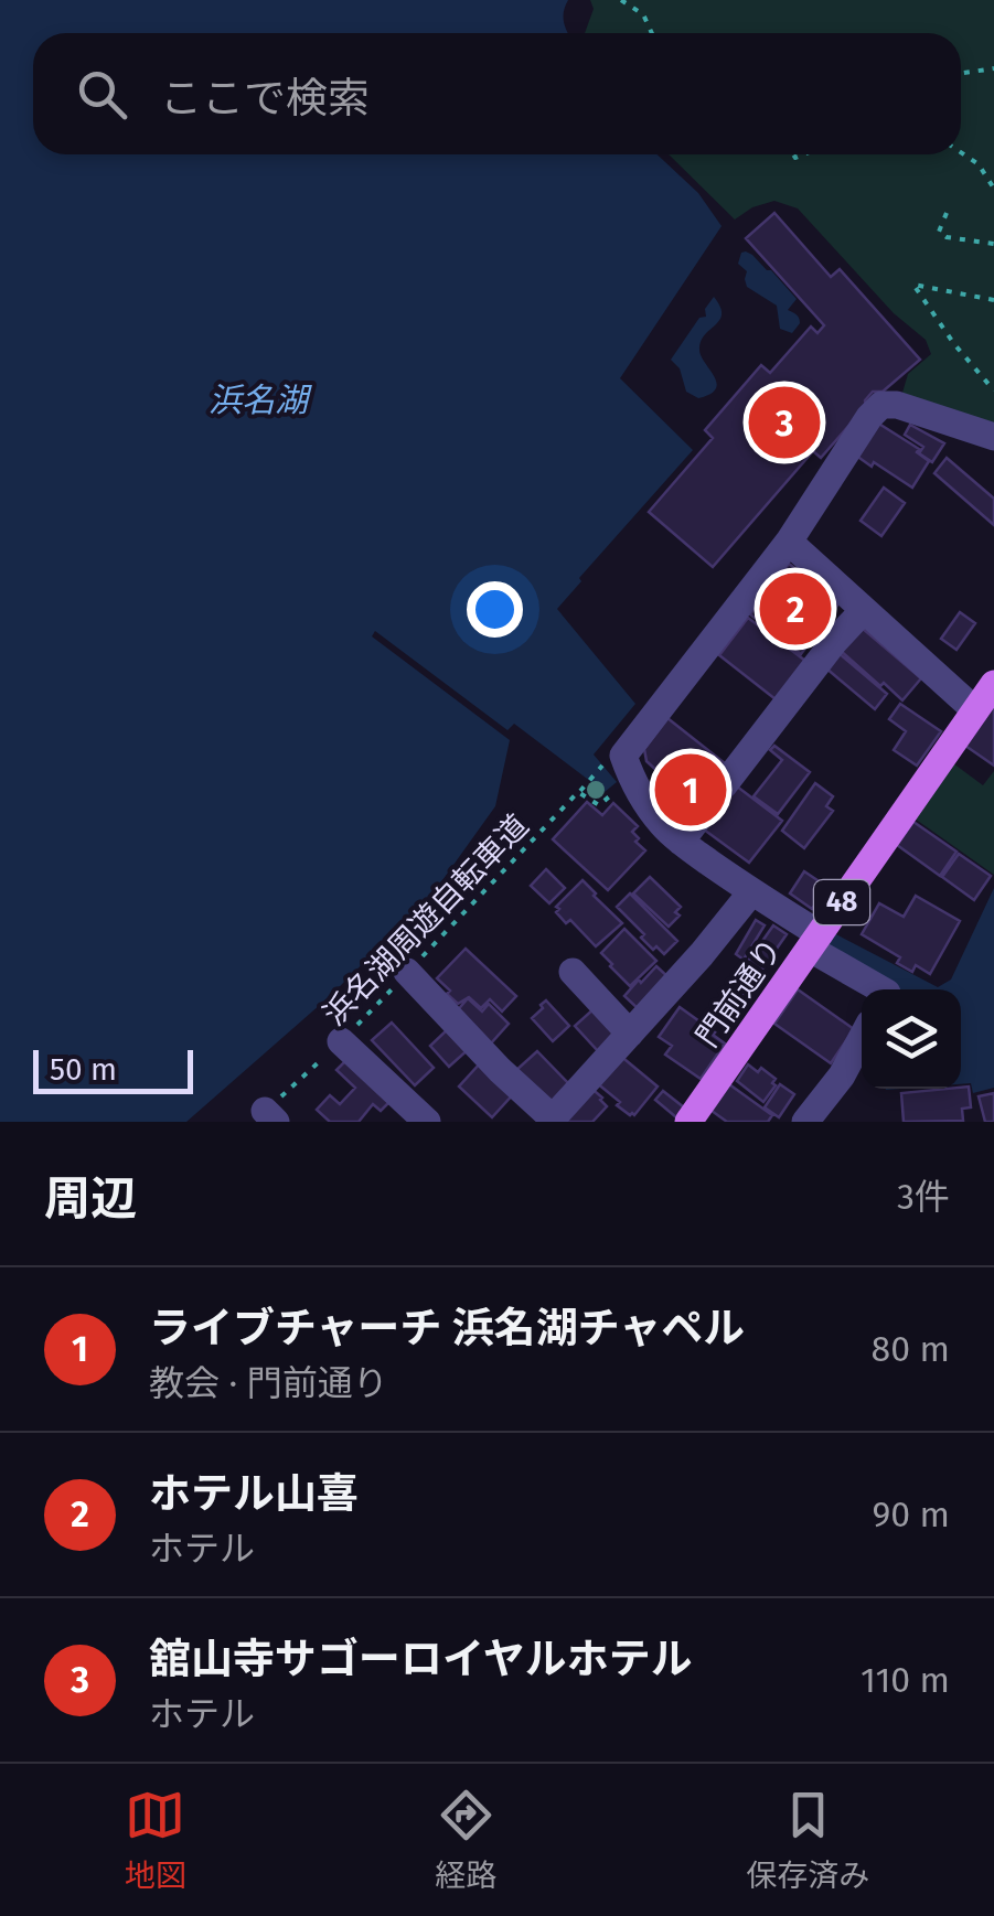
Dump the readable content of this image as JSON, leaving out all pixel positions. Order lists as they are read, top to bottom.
{
  "streets": {
    "main road": ["48", "門前通り"],
    "path": ["浜名湖周遊自転車道"]
  },
  "water": ["浜名湖"],
  "scale_bar": "50 m",
  "page": {
    "search": "ここで検索",
    "pins": ["3", "2", "1"],
    "scale": "50 m",
    "heading": ["周辺", "3件"],
    "list": [
      {
        "mark": "1",
        "name": "ライブチャーチ 浜名湖チャペル",
        "note": "教会 · 門前通り",
        "value": "80 m"
      },
      {
        "mark": "2",
        "name": "ホテル山喜",
        "note": "ホテル",
        "value": "90 m"
      },
      {
        "mark": "3",
        "name": "舘山寺サゴーロイヤルホテル",
        "note": "ホテル",
        "value": "110 m"
      }
    ],
    "nav": ["地図", "経路", "保存済み"]
  }
}
